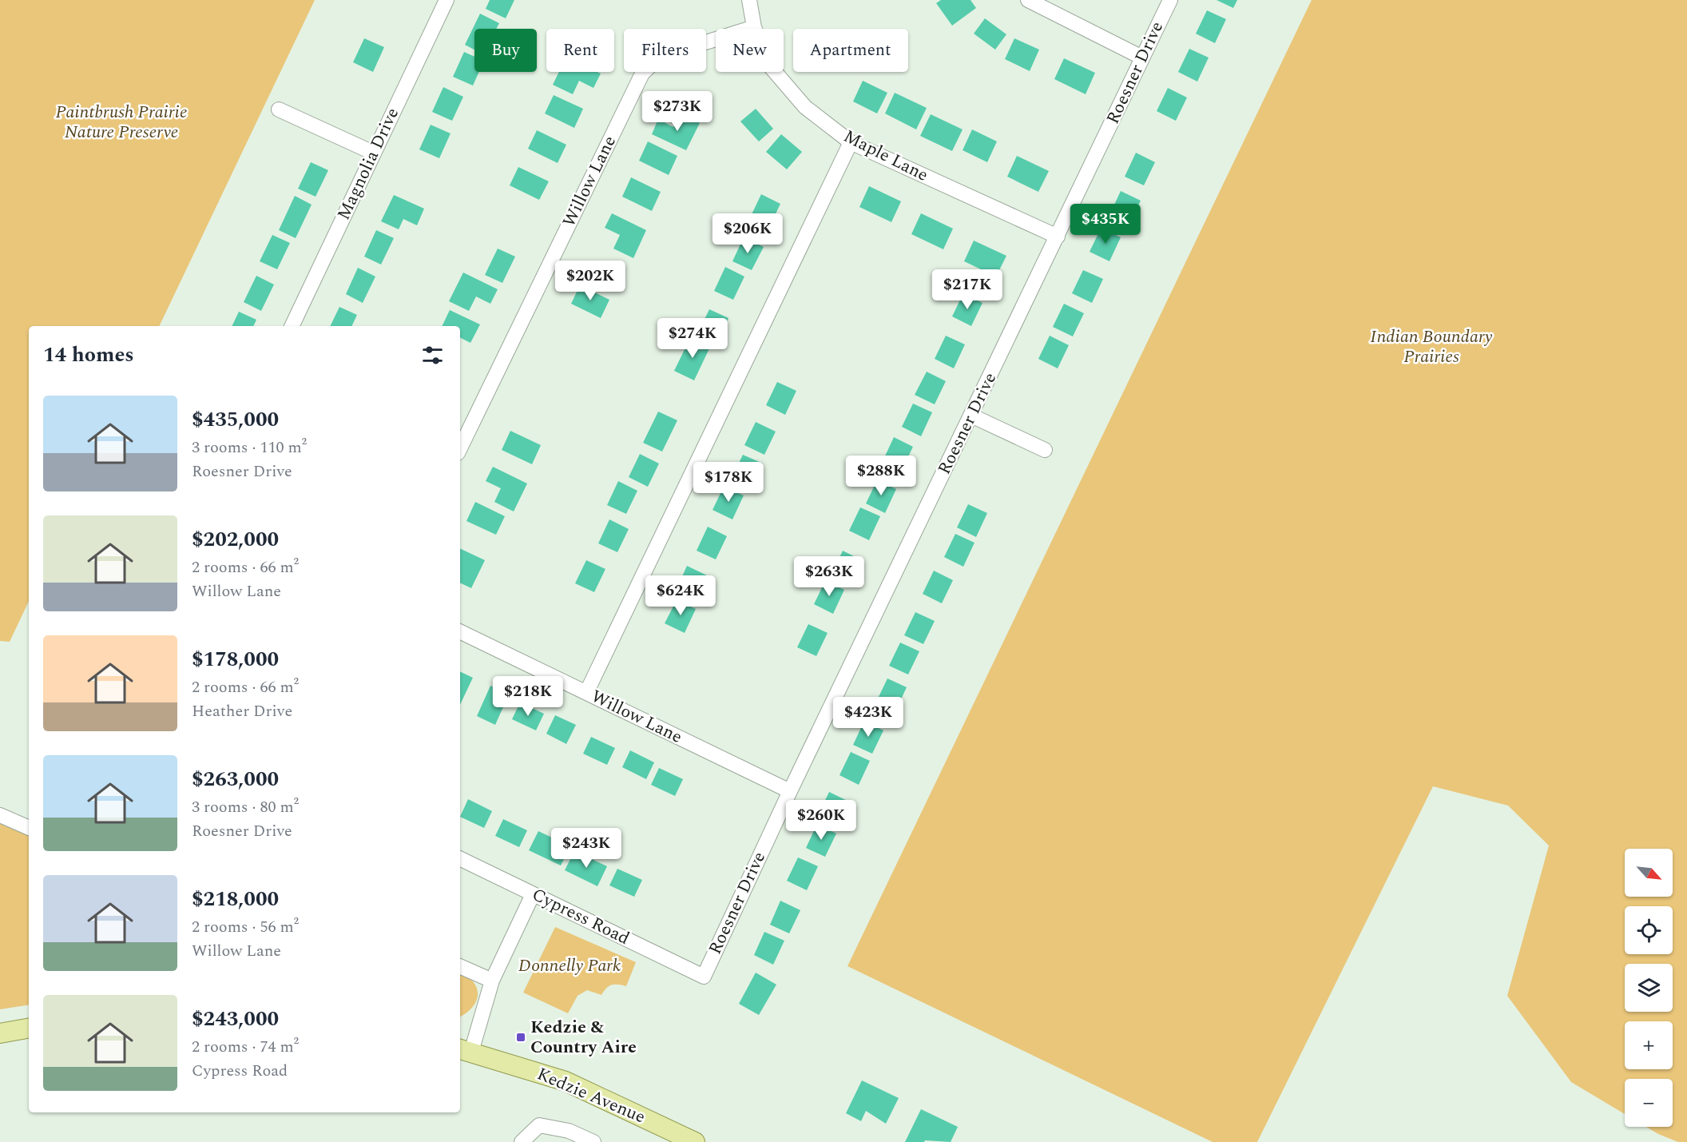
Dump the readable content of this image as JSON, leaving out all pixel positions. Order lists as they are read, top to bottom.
{
  "streets": {
    "main road": ["Kedzie Avenue"],
    "street": [
      "Roesner Drive",
      "Maple Lane",
      "Magnolia Drive",
      "Willow Lane",
      "Cypress Road"
    ]
  },
  "crossings": [
    ["Roesner Drive", "Maple Lane"],
    ["Roesner Drive", "Willow Lane"],
    ["Roesner Drive", "Cypress Road"],
    ["Maple Lane", "Willow Lane"]
  ],
  "parks": ["Paintbrush Prairie Nature Preserve", "Indian Boundary Prairies", "Donnelly Park"],
  "places": {
    "transit": ["Kedzie & Country Aire"]
  },
  "north": "bottom right",
  "page": {
    "chip": [
      "Buy",
      "Rent",
      "Filters",
      "New",
      "Apartment"
    ],
    "price": [
      "$273K",
      "$435K",
      "$206K",
      "$202K",
      "$217K",
      "$274K",
      "$288K",
      "$178K",
      "$263K",
      "$624K",
      "$218K",
      "$423K",
      "$260K",
      "$243K"
    ],
    "heading": "14 homes",
    "list": [
      {
        "name": "$435,000",
        "note": "3 rooms · 110 m² · Roesner Drive"
      },
      {
        "name": "$202,000",
        "note": "2 rooms · 66 m² · Willow Lane"
      },
      {
        "name": "$178,000",
        "note": "2 rooms · 66 m² · Heather Drive"
      },
      {
        "name": "$263,000",
        "note": "3 rooms · 80 m² · Roesner Drive"
      },
      {
        "name": "$218,000",
        "note": "2 rooms · 56 m² · Willow Lane"
      },
      {
        "name": "$243,000",
        "note": "2 rooms · 74 m² · Cypress Road"
      }
    ],
    "map_buttons": ["+", "−"]
  }
}
